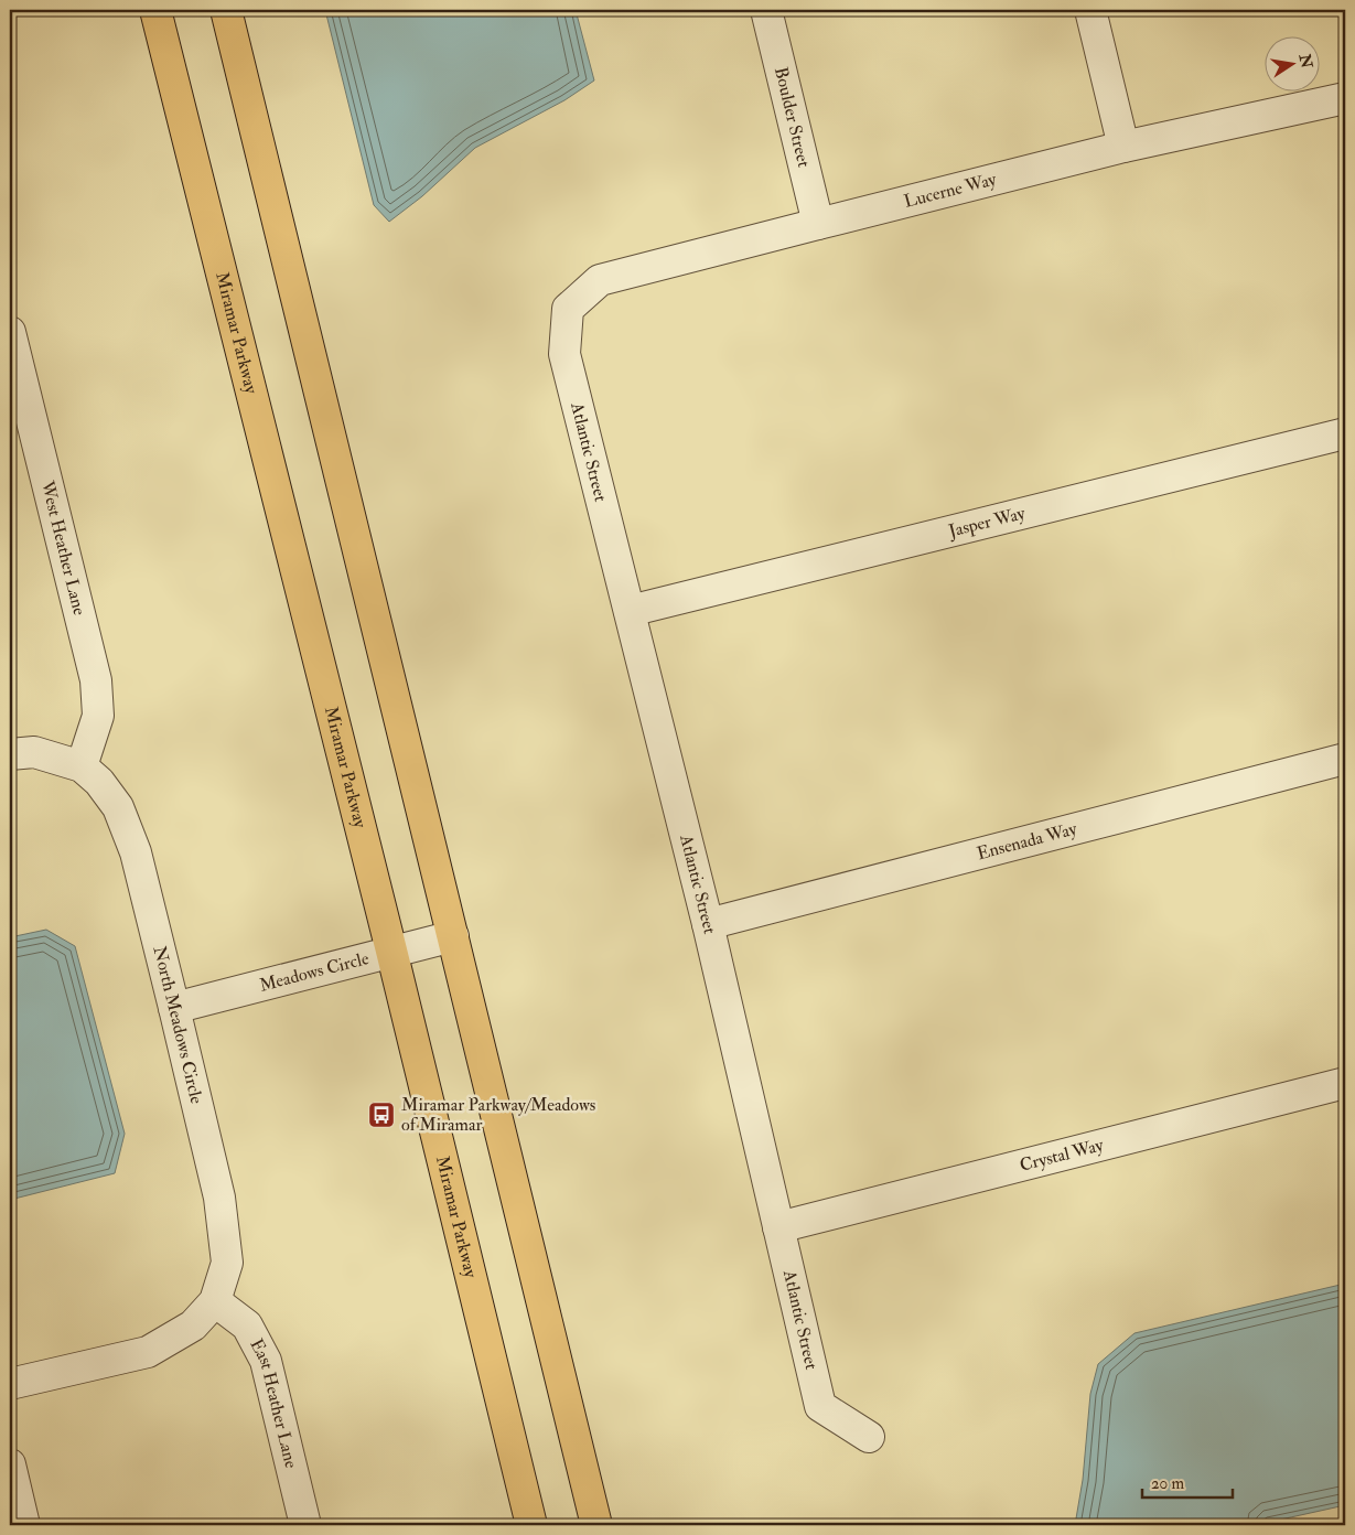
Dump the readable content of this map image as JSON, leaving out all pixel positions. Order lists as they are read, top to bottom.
{
  "streets": {
    "main road": ["Miramar Parkway"],
    "street": [
      "Boulder Street",
      "Lucerne Way",
      "Atlantic Street",
      "Jasper Way",
      "West Heather Lane",
      "Ensenada Way",
      "Meadows Circle",
      "North Meadows Circle",
      "Crystal Way",
      "East Heather Lane"
    ]
  },
  "crossings": [
    ["Boulder Street", "Lucerne Way"],
    ["Lucerne Way", "Atlantic Street"],
    ["Miramar Parkway", "Meadows Circle"],
    ["Atlantic Street", "Jasper Way"],
    ["Atlantic Street", "Ensenada Way"],
    ["Atlantic Street", "Crystal Way"],
    ["West Heather Lane", "North Meadows Circle"],
    ["Meadows Circle", "North Meadows Circle"],
    ["North Meadows Circle", "East Heather Lane"]
  ],
  "places": {
    "bus stop": ["Miramar Parkway/Meadows of Miramar"]
  },
  "scale_bar": "20 m",
  "north": "right"
}
